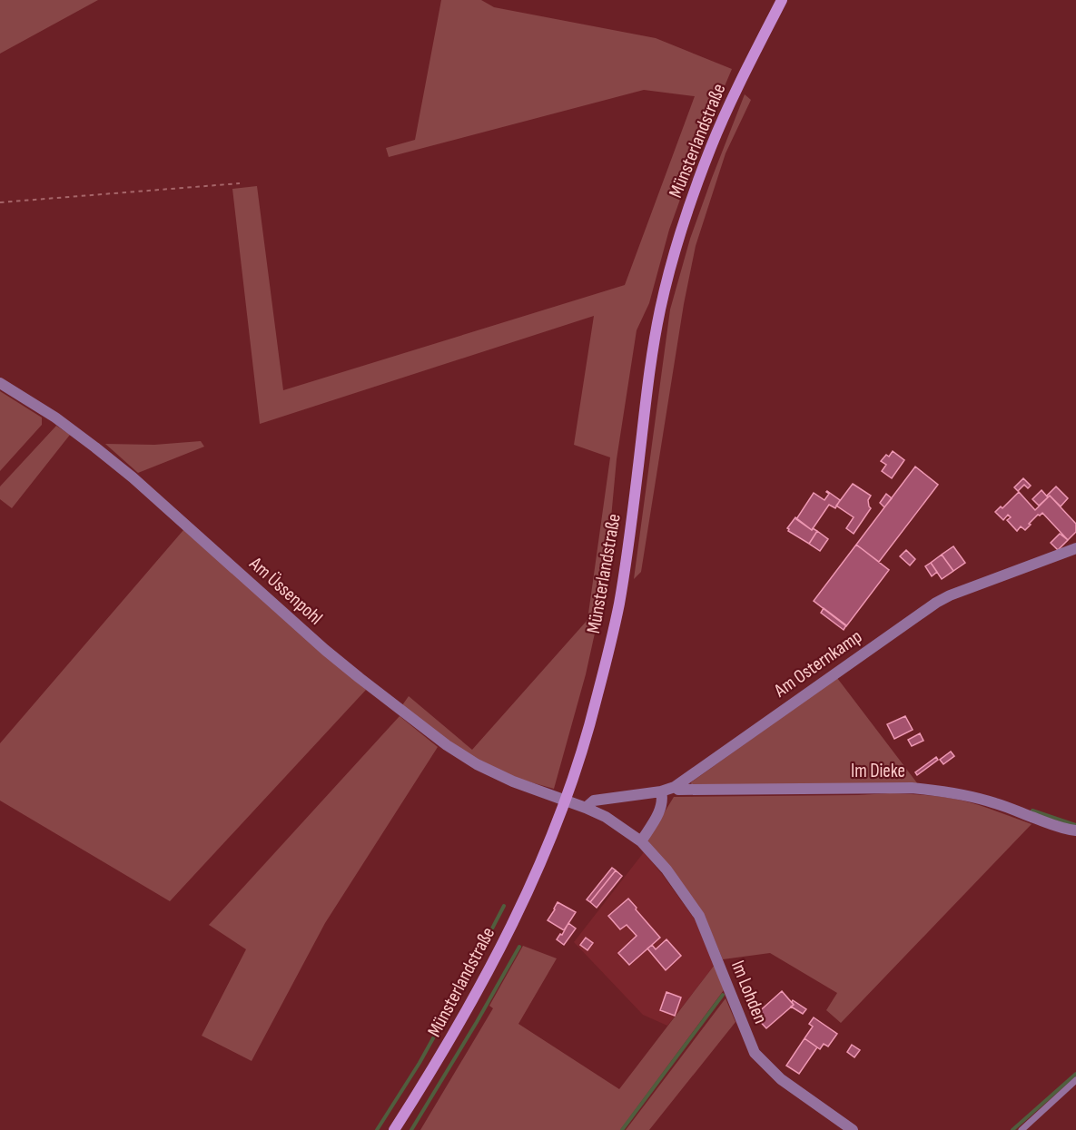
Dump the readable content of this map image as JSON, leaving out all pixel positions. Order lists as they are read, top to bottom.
{
  "streets": {
    "main road": ["Münsterlandstraße"],
    "street": [
      "Am Üssenpohl",
      "Am Osternkamp",
      "Im Dieke",
      "Im Lohden"
    ]
  },
  "crossings": [
    ["Münsterlandstraße", "Am Üssenpohl"],
    ["Münsterlandstraße", "Im Lohden"],
    ["Am Üssenpohl", "Im Lohden"],
    ["Am Osternkamp", "Im Dieke"],
    ["Am Osternkamp", "Im Lohden"]
  ]
}
